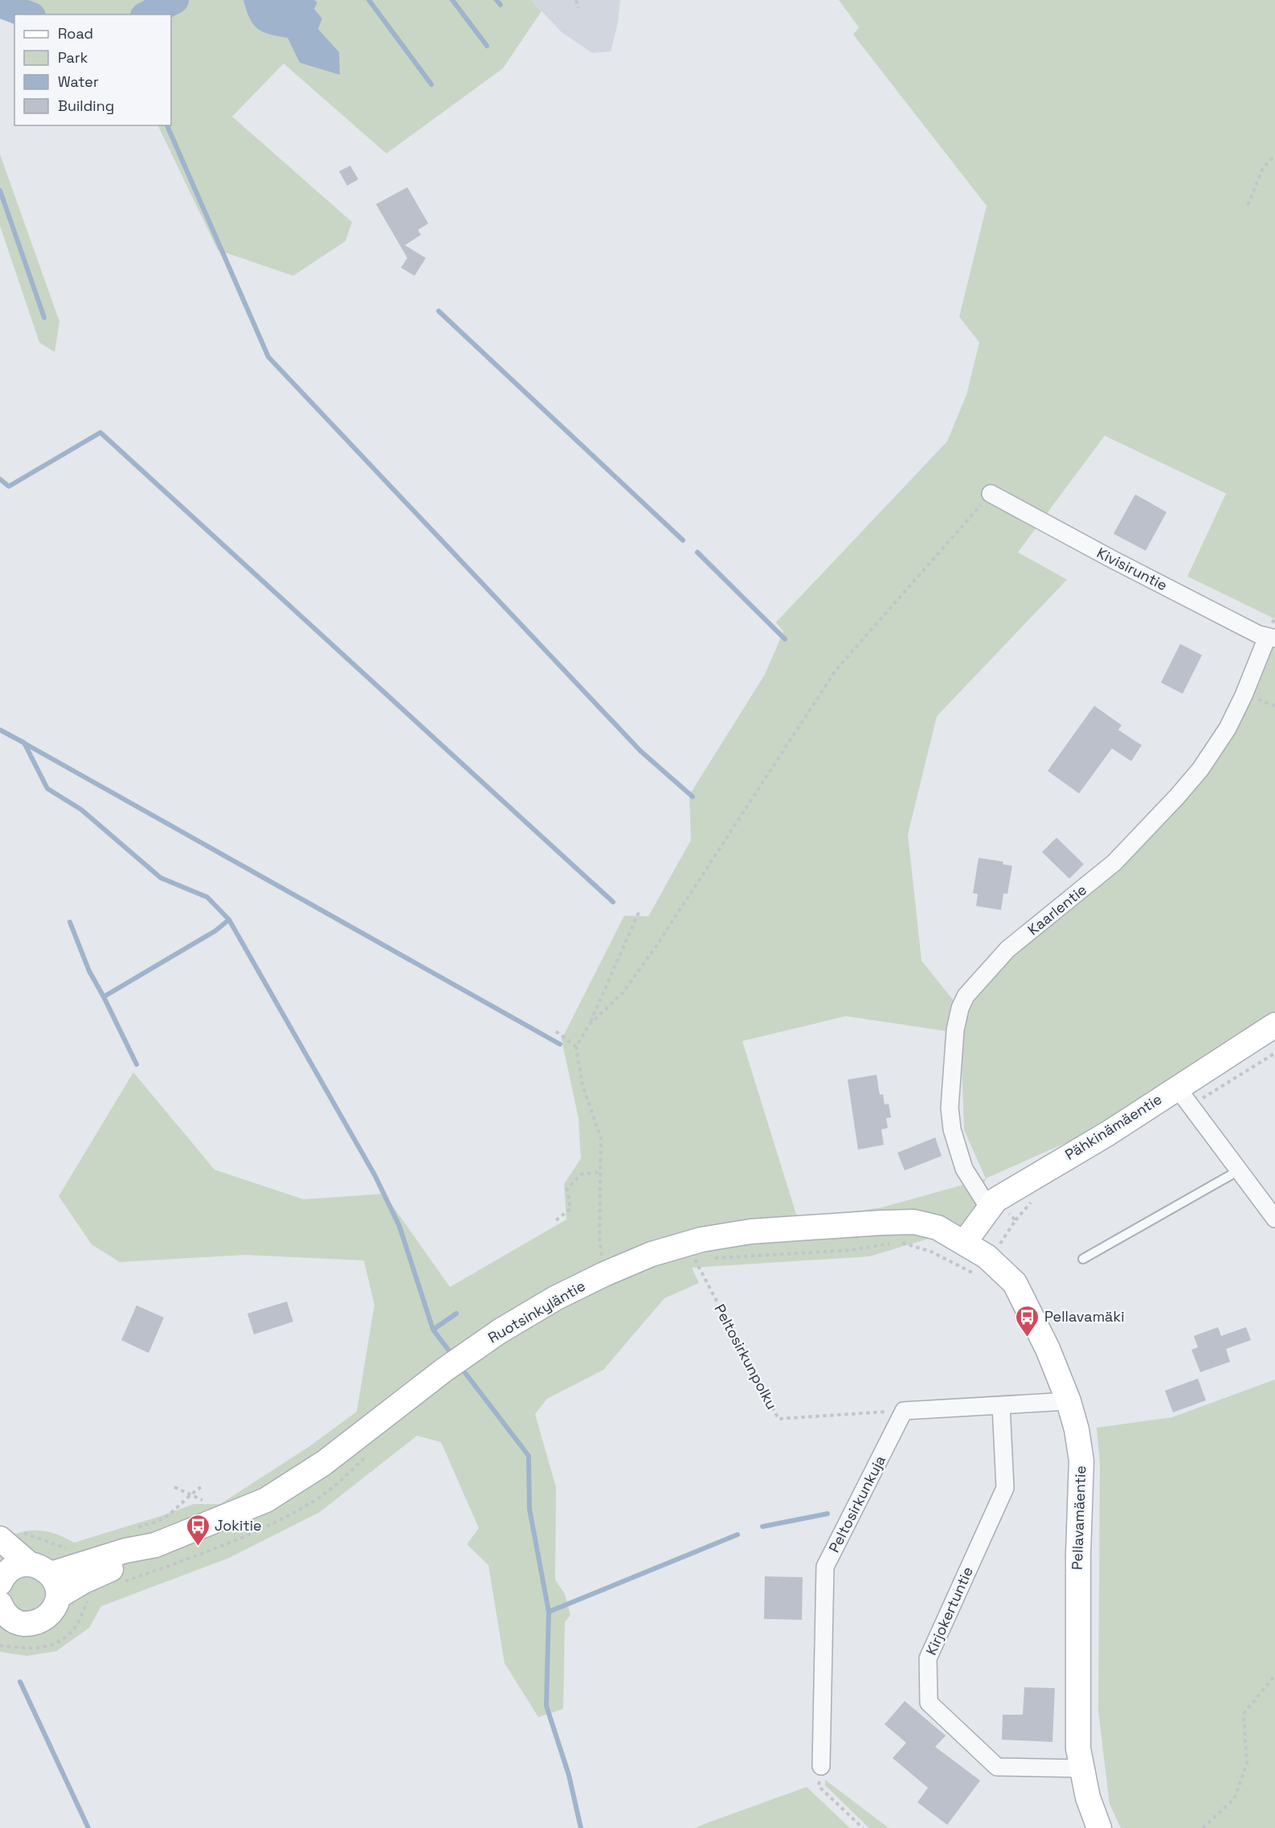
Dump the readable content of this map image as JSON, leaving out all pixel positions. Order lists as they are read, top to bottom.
{
  "streets": {
    "street": [
      "Kivisiruntie",
      "Kaarlentie",
      "Pähkinämäentie",
      "Ruotsinkyläntie",
      "Peltosirkunkuja",
      "Pellavamäentie",
      "Kirjokertuntie"
    ],
    "path": ["Peltosirkunpolku"]
  },
  "crossings": [
    ["Kivisiruntie", "Kaarlentie"],
    ["Kaarlentie", "Pähkinämäentie"],
    ["Pähkinämäentie", "Ruotsinkyläntie"],
    ["Pähkinämäentie", "Pellavamäentie"],
    ["Ruotsinkyläntie", "Pellavamäentie"],
    ["Peltosirkunpolku", "Peltosirkunkuja"],
    ["Pellavamäentie", "Kirjokertuntie"]
  ],
  "places": {
    "bus stop": ["Pellavamäki", "Jokitie"]
  },
  "legend": [
    "Road",
    "Park",
    "Water",
    "Building"
  ]
}
